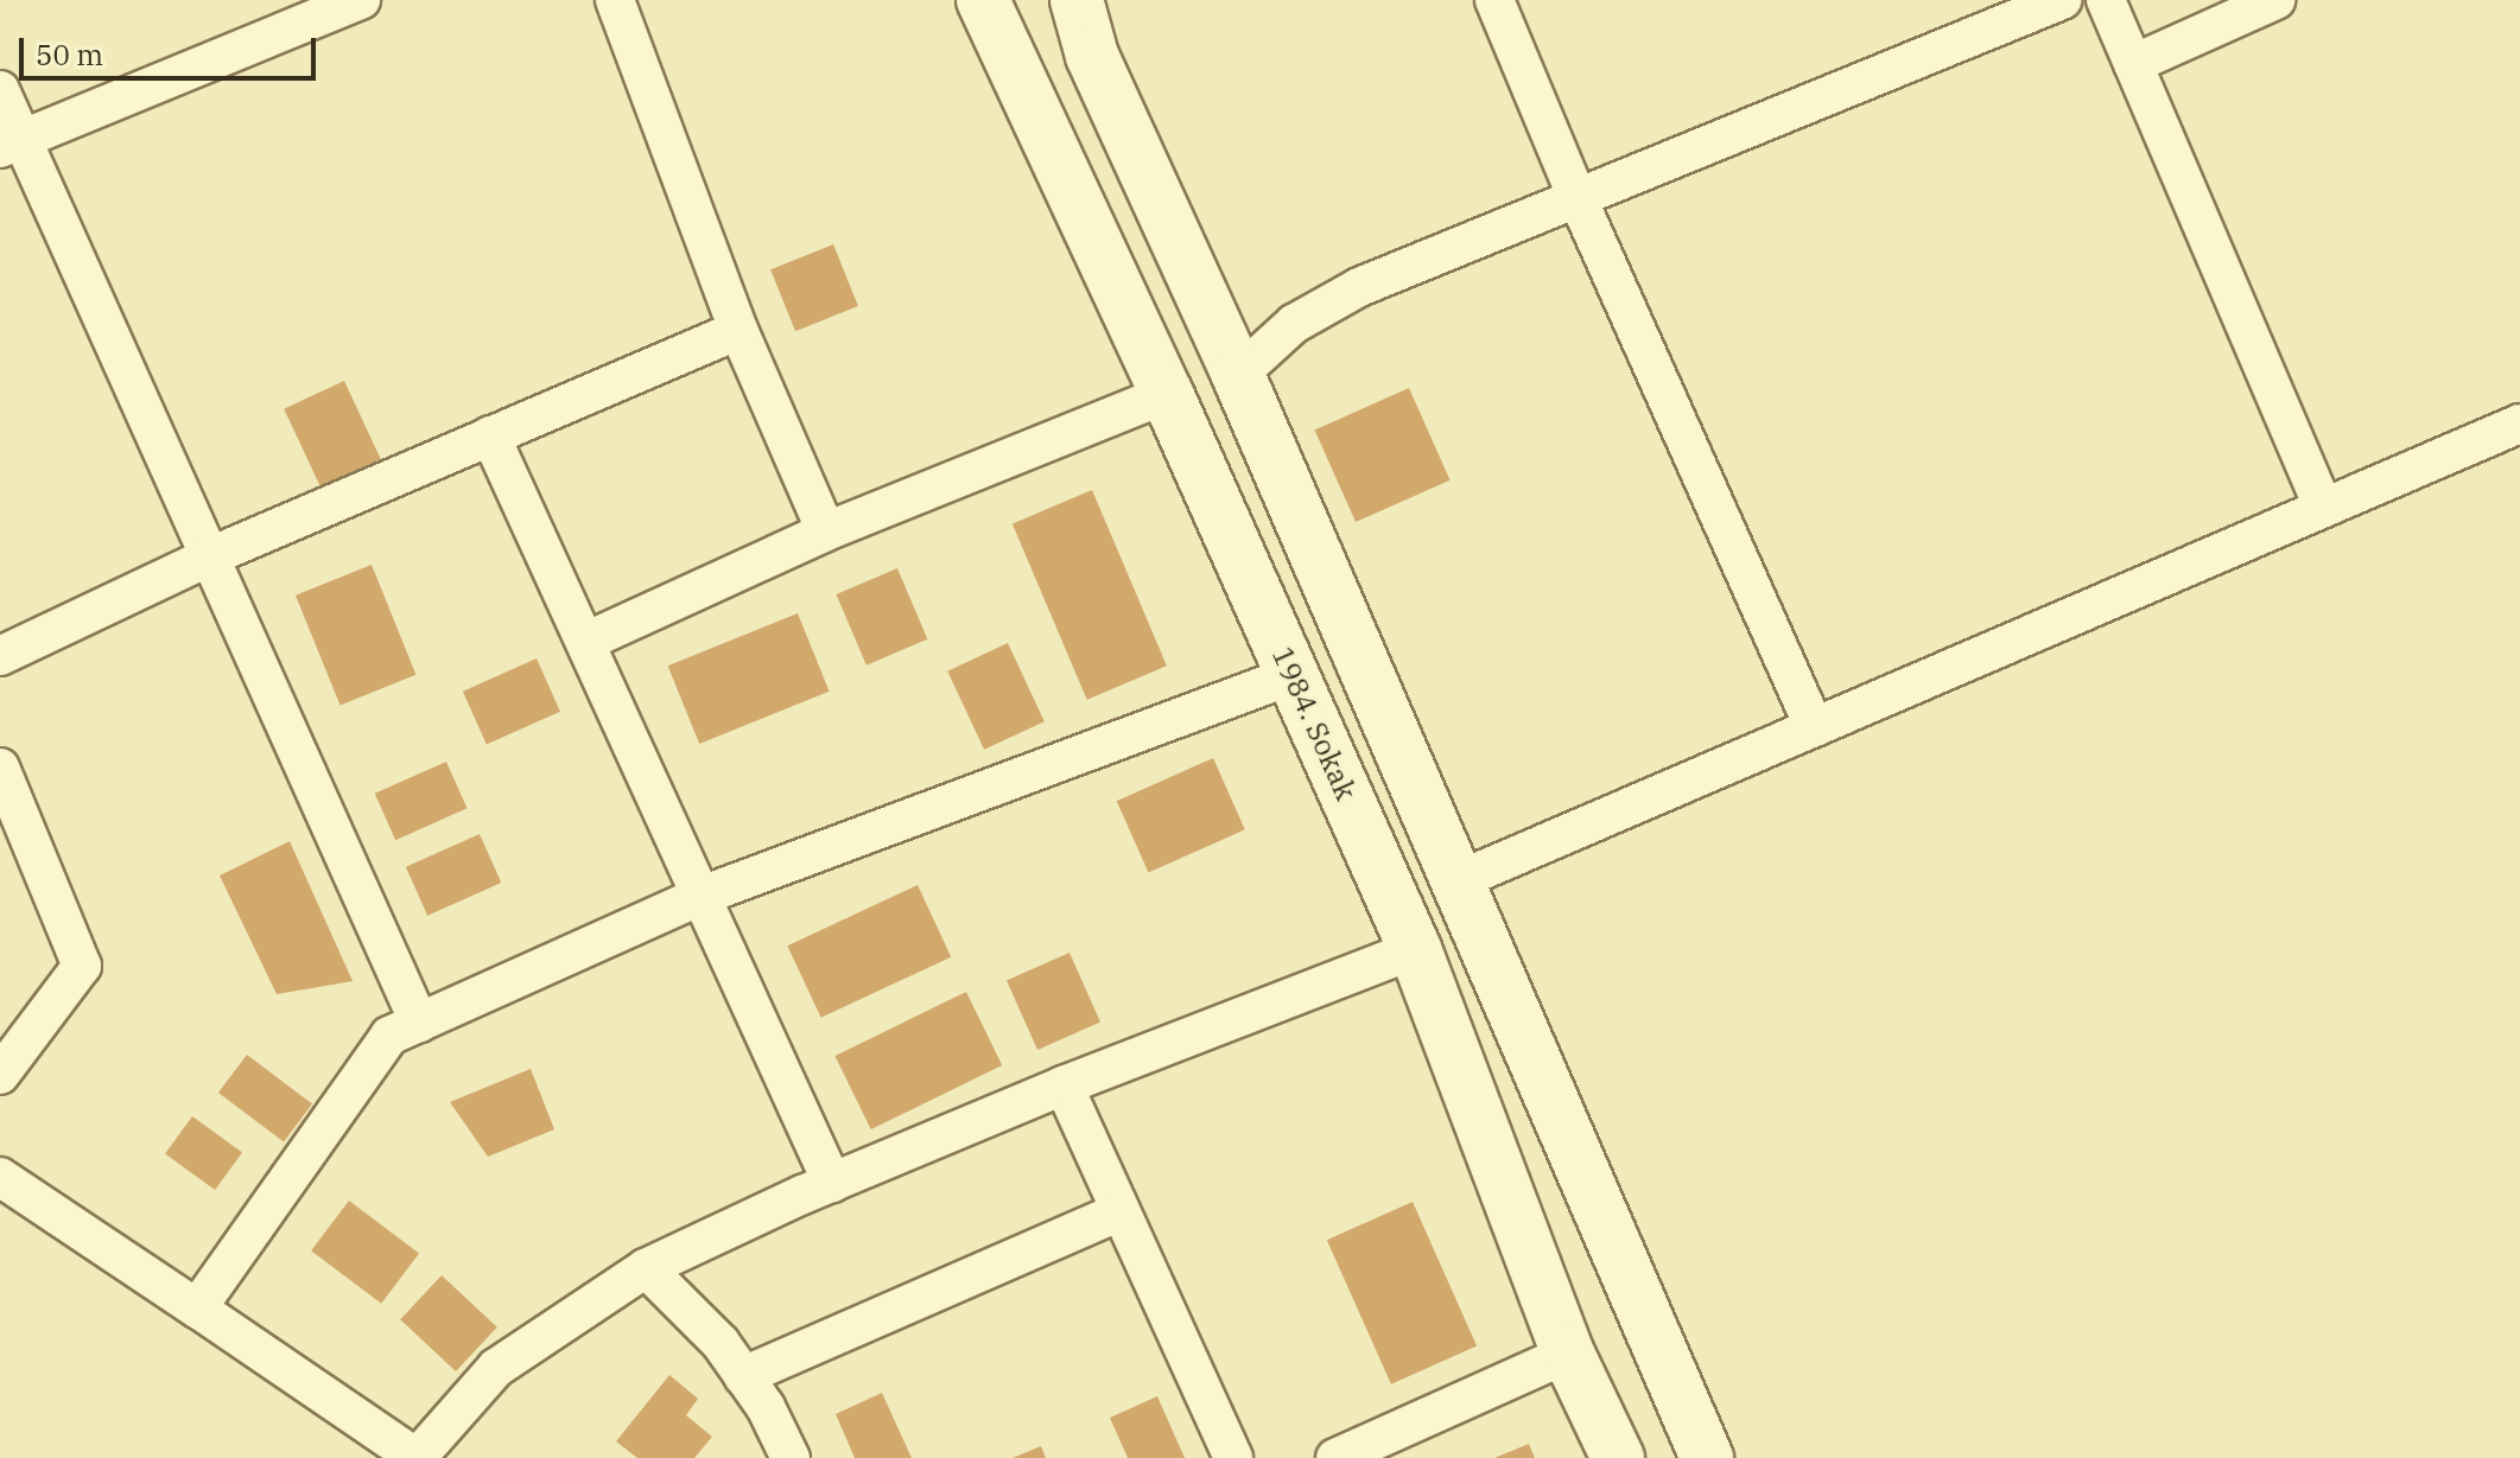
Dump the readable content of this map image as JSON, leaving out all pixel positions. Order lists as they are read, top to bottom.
{
  "streets": {
    "main road": ["1984. Sokak"]
  },
  "scale_bar": "50 m"
}
